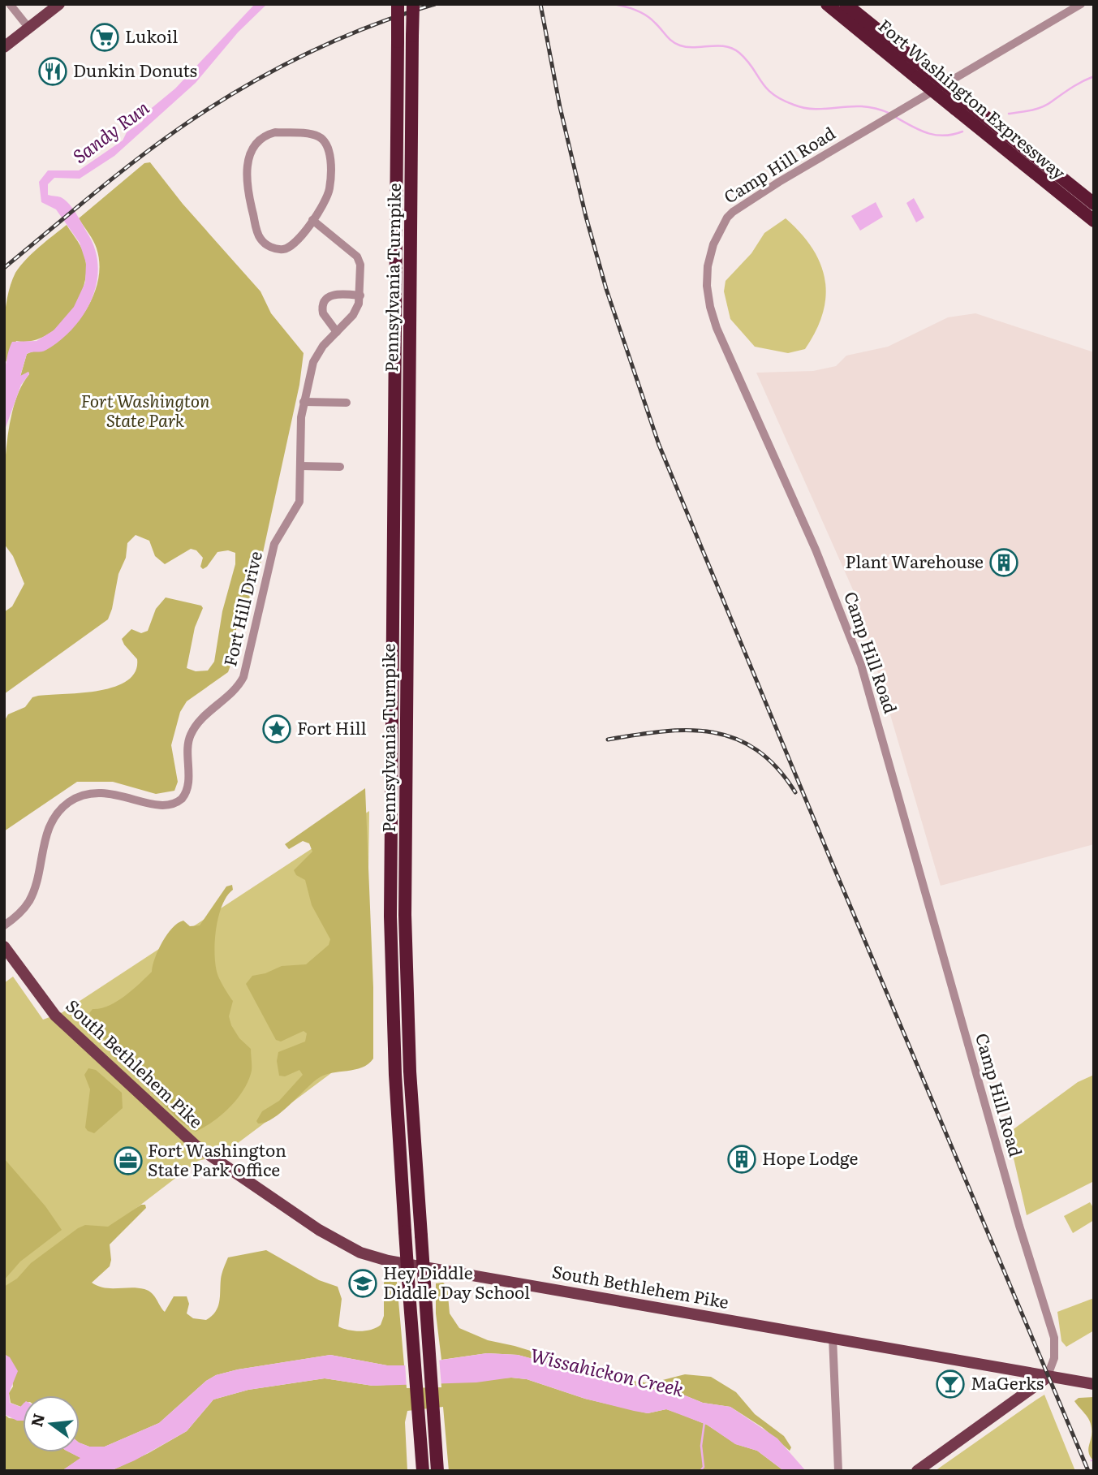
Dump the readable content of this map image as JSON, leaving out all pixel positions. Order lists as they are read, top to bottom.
{
  "streets": {
    "highway": ["Fort Washington Expressway", "Pennsylvania Turnpike"],
    "main road": ["South Bethlehem Pike"],
    "street": ["Camp Hill Road", "Fort Hill Drive"]
  },
  "crossings": [
    ["Camp Hill Road", "South Bethlehem Pike"]
  ],
  "water": ["Sandy Run", "Wissahickon Creek"],
  "parks": ["Fort Washington State Park"],
  "places": {
    "supermarket": ["Lukoil"],
    "restaurant": ["Dunkin Donuts"],
    "building": ["Plant Warehouse", "Hope Lodge"],
    "place": ["Fort Hill"],
    "office": ["Fort Washington State Park Office"],
    "school or university": ["Hey Diddle Diddle Day School"],
    "bar": ["MaGerks"]
  },
  "north": "left"
}
